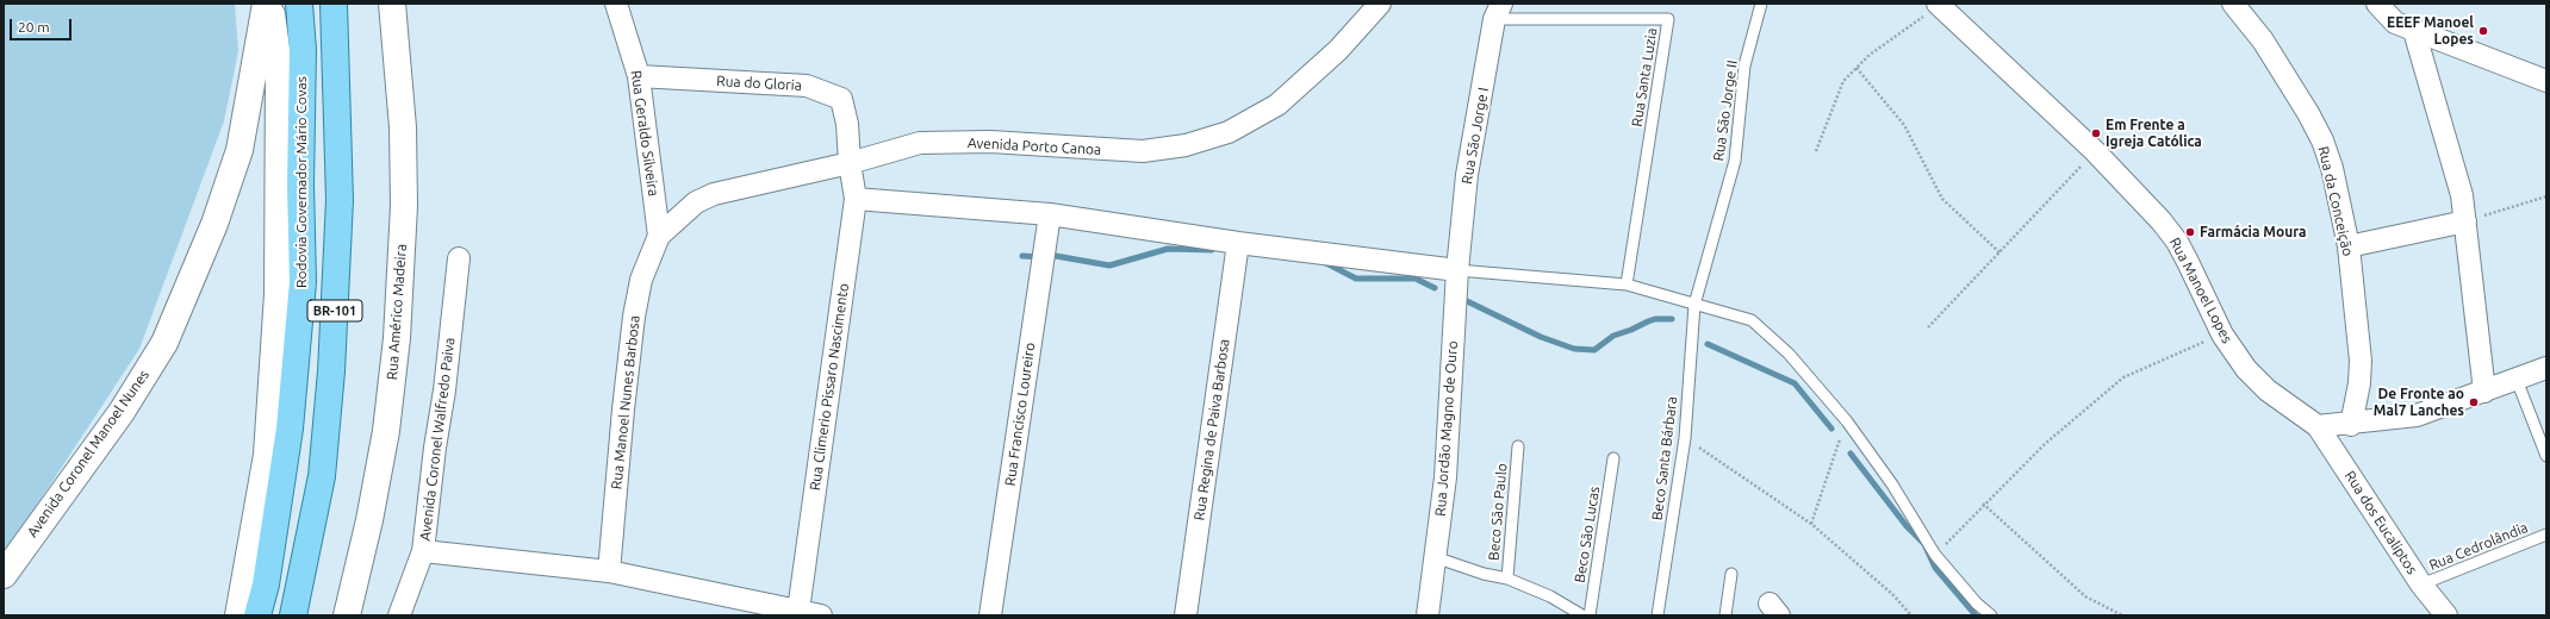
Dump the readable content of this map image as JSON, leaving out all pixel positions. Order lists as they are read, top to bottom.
{
  "streets": {
    "main road": ["Rodovia Governador Mário Covas", "BR-101"],
    "street": [
      "Rua do Gloria",
      "Rua Geraldo Silveira",
      "Rua São Jorge I",
      "Avenida Porto Canoa",
      "Rua da Conceição",
      "Rua Manoel Lopes",
      "Rua Américo Madeira",
      "Rua Climerio Pissaro Nascimento",
      "Rua Manoel Nunes Barbosa",
      "Rua Francisco Loureiro",
      "Rua Jordão Magno de Ouro",
      "Rua Regina de Paiva Barbosa",
      "Avenida Coronel Walfredo Paiva",
      "Avenida Coronel Manoel Nunes",
      "Rua dos Eucaliptos"
    ],
    "lane": [
      "Rua Santa Luzia",
      "Rua São Jorge II",
      "Beco Santa Bárbara",
      "Beco São Paulo",
      "Beco São Lucas",
      "Rua Cedrolândia"
    ]
  },
  "crossings": [
    ["Rua Santa Luzia", "Rua São Jorge I"],
    ["Rua do Gloria", "Rua Geraldo Silveira"],
    ["Rua do Gloria", "Avenida Porto Canoa"],
    ["Rua do Gloria", "Rua Climerio Pissaro Nascimento"],
    ["Rua São Jorge II", "Beco Santa Bárbara"],
    ["Rua Geraldo Silveira", "Avenida Porto Canoa"],
    ["Rua Geraldo Silveira", "Rua Manoel Nunes Barbosa"],
    ["Rua São Jorge I", "Rua Jordão Magno de Ouro"],
    ["Avenida Porto Canoa", "Rua Climerio Pissaro Nascimento"],
    ["Avenida Porto Canoa", "Rua Manoel Nunes Barbosa"],
    ["Rua Manoel Lopes", "Rua dos Eucaliptos"],
    ["Rua dos Eucaliptos", "Rua Cedrolândia"]
  ],
  "places": [
    "EEEF Manoel Lopes",
    "Em Frente a Igreja Católica",
    "Farmácia Moura",
    "De Fronte ao Mal7 Lanches"
  ],
  "scale_bar": "20 m"
}
